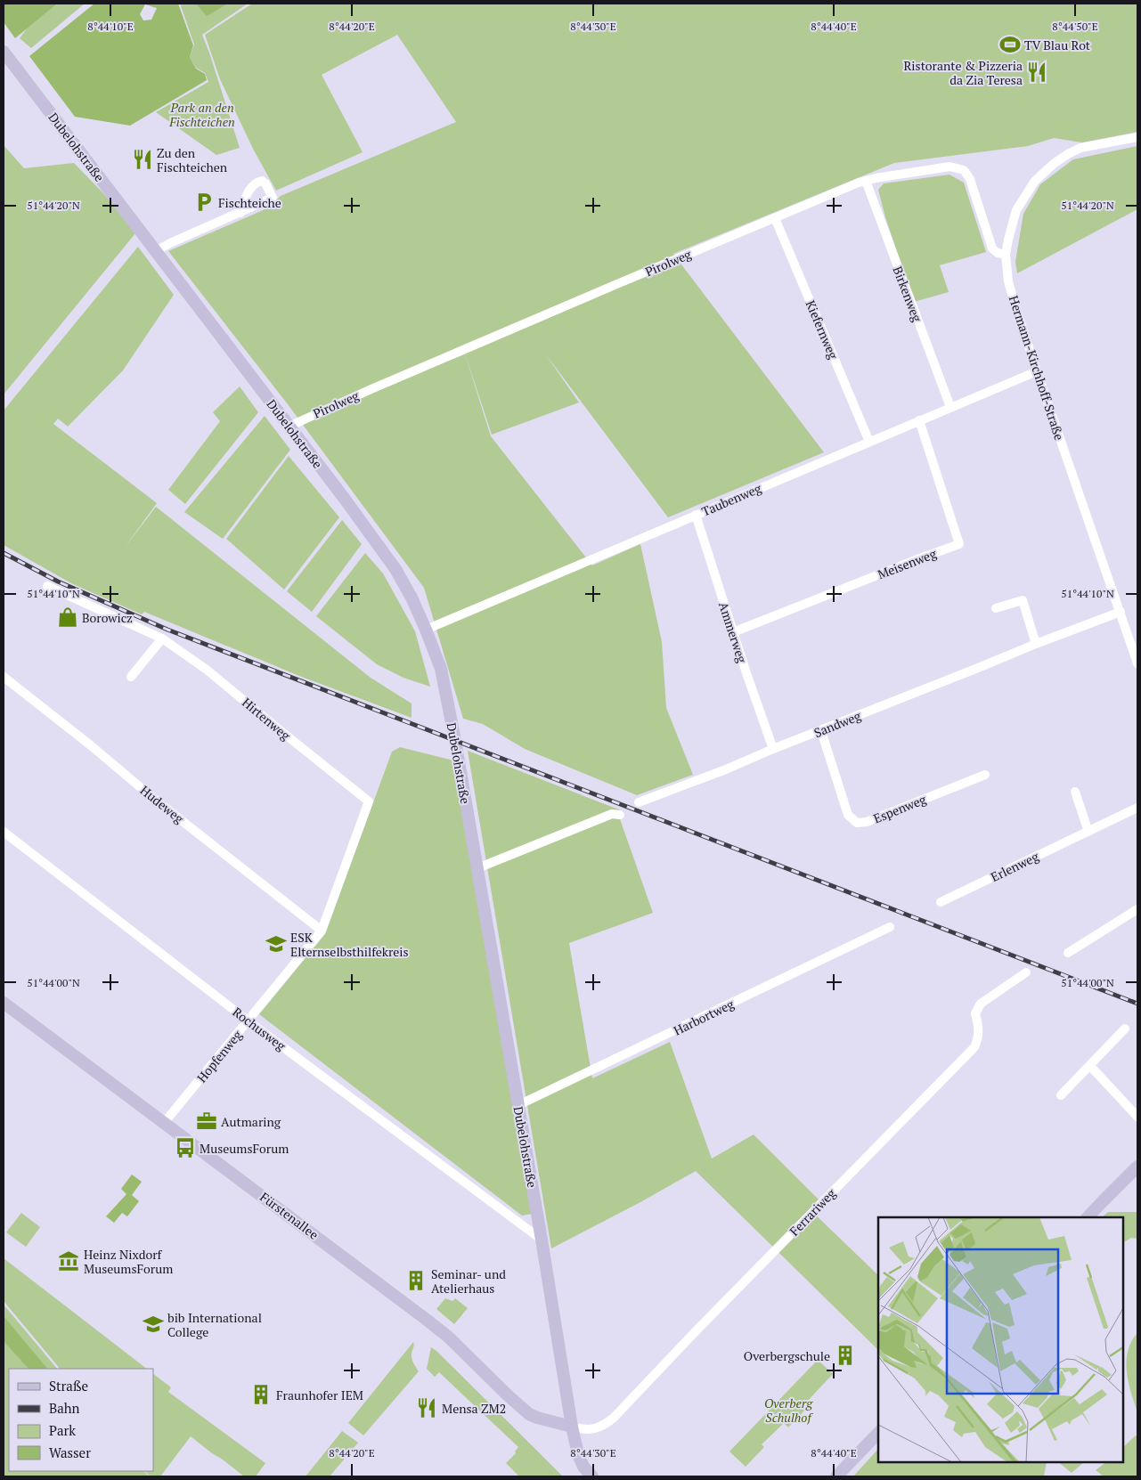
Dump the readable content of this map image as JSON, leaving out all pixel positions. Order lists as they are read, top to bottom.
{
  "streets": {
    "main road": ["Dubelohstraße", "Fürstenallee"],
    "street": [
      "Pirolweg",
      "Birkenweg",
      "Kiefernweg",
      "Hermann-Kirchhoff-Straße",
      "Taubenweg",
      "Meisenweg",
      "Ammerweg",
      "Hirtenweg",
      "Sandweg",
      "Hudeweg",
      "Espenweg",
      "Erlenweg",
      "Harbortweg",
      "Rochusweg",
      "Hopfenweg",
      "Ferrariweg"
    ]
  },
  "crossings": [
    ["Dubelohstraße", "Pirolweg"],
    ["Dubelohstraße", "Taubenweg"],
    ["Dubelohstraße", "Harbortweg"],
    ["Dubelohstraße", "Rochusweg"],
    ["Dubelohstraße", "Ferrariweg"],
    ["Dubelohstraße", "Fürstenallee"],
    ["Pirolweg", "Birkenweg"],
    ["Pirolweg", "Kiefernweg"],
    ["Pirolweg", "Hermann-Kirchhoff-Straße"],
    ["Birkenweg", "Taubenweg"],
    ["Kiefernweg", "Taubenweg"],
    ["Hermann-Kirchhoff-Straße", "Taubenweg"],
    ["Hermann-Kirchhoff-Straße", "Sandweg"],
    ["Taubenweg", "Meisenweg"],
    ["Taubenweg", "Ammerweg"],
    ["Meisenweg", "Ammerweg"],
    ["Ammerweg", "Sandweg"],
    ["Hirtenweg", "Hopfenweg"],
    ["Sandweg", "Espenweg"],
    ["Hudeweg", "Hopfenweg"],
    ["Rochusweg", "Hopfenweg"],
    ["Hopfenweg", "Fürstenallee"],
    ["Ferrariweg", "Fürstenallee"]
  ],
  "parks": ["Park an den Fischteichen", "Overberg Schulhof"],
  "places": {
    "sports": ["TV Blau Rot"],
    "restaurant": ["Ristorante & Pizzeria da Zia Teresa", "Zu den Fischteichen", "Mensa ZM2"],
    "parking": ["Fischteiche"],
    "shop": ["Borowicz"],
    "school or university": ["ESK Elternselbsthilfekreis", "bib International College"],
    "office": ["Autmaring"],
    "bus stop": ["MuseumsForum"],
    "museum": ["Heinz Nixdorf MuseumsForum"],
    "building": ["Seminar- und Atelierhaus", "Overbergschule", "Fraunhofer IEM"]
  },
  "legend": [
    "Straße",
    "Bahn",
    "Park",
    "Wasser"
  ],
  "coordinates": [
    "8°44'10\"E",
    "8°44'20\"E",
    "8°44'30\"E",
    "8°44'40\"E",
    "8°44'50\"E",
    "51°44'20\"N",
    "51°44'10\"N",
    "51°44'00\"N"
  ]
}
